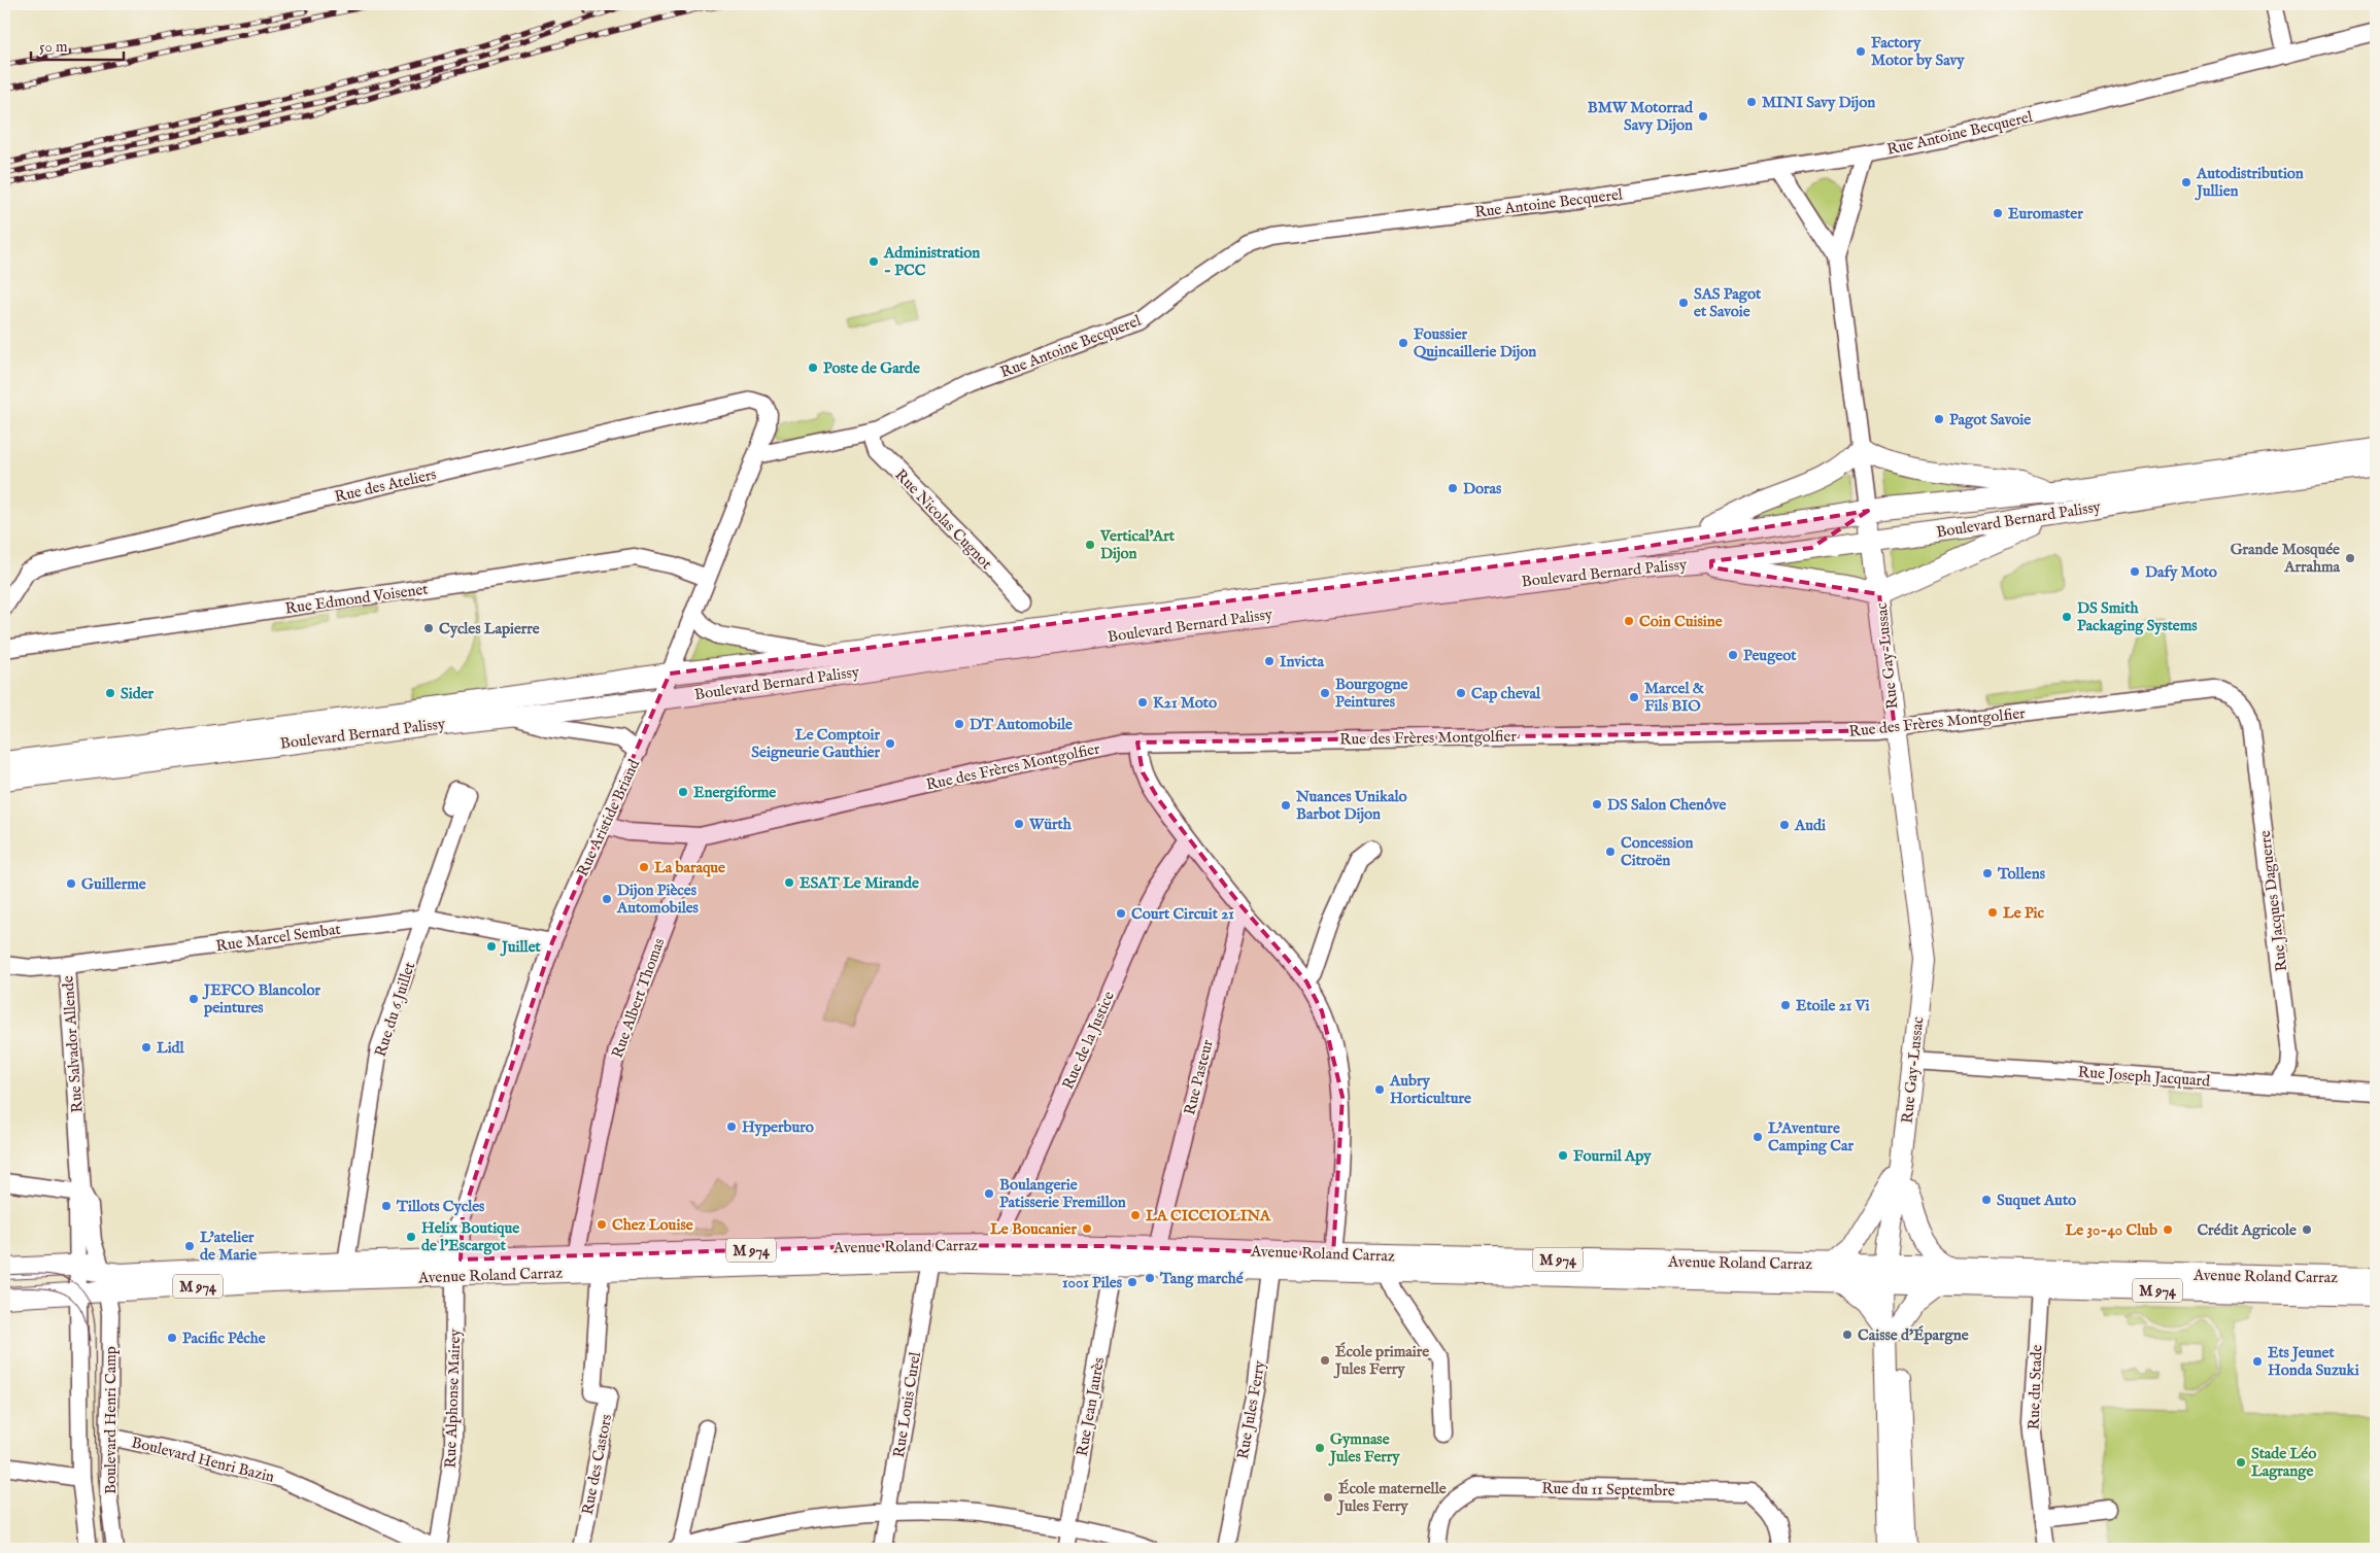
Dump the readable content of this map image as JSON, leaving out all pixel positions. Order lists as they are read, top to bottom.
{
  "streets": {
    "main road": [
      "Boulevard Bernard Palissy",
      "Rue Gay-Lussac",
      "Avenue Roland Carraz",
      "M 974"
    ],
    "street": [
      "Rue Antoine Becquerel",
      "Rue des Ateliers",
      "Rue Nicolas Cugnot",
      "Rue Edmond Voisenet",
      "Rue des Frères Montgolfier",
      "Rue Aristide Briand",
      "Rue Jacques Daguerre",
      "Rue Marcel Sembat",
      "Rue Albert Thomas",
      "Rue du 6 Juillet",
      "Rue de la Justice",
      "Rue Salvador Allende",
      "Rue Joseph Jacquard",
      "Rue Pasteur",
      "Rue du Stade",
      "Rue Alphonse Mairey",
      "Rue Louis Curel",
      "Rue Jean Jaurès",
      "Rue Jules Ferry",
      "Boulevard Henri Camp",
      "Boulevard Henri Bazin",
      "Rue des Castors",
      "Rue du 11 Septembre"
    ]
  },
  "crossings": [
    ["Rue Antoine Becquerel", "Rue Nicolas Cugnot"],
    ["Rue Antoine Becquerel", "Rue Gay-Lussac"],
    ["Rue Antoine Becquerel", "Rue Aristide Briand"],
    ["Rue des Ateliers", "Rue Aristide Briand"],
    ["Boulevard Bernard Palissy", "Rue Gay-Lussac"],
    ["Boulevard Bernard Palissy", "Rue Aristide Briand"],
    ["Rue Edmond Voisenet", "Rue Aristide Briand"],
    ["Rue Gay-Lussac", "Rue des Frères Montgolfier"],
    ["Rue Gay-Lussac", "Rue Joseph Jacquard"],
    ["Rue Gay-Lussac", "Avenue Roland Carraz"],
    ["Rue des Frères Montgolfier", "Rue Aristide Briand"],
    ["Rue des Frères Montgolfier", "Rue Jacques Daguerre"],
    ["Rue des Frères Montgolfier", "Rue Albert Thomas"],
    ["Rue Aristide Briand", "Rue Marcel Sembat"],
    ["Rue Aristide Briand", "Avenue Roland Carraz"],
    ["Rue Aristide Briand", "Rue Alphonse Mairey"],
    ["Rue Jacques Daguerre", "Rue Joseph Jacquard"],
    ["Rue Marcel Sembat", "Rue du 6 Juillet"],
    ["Rue Marcel Sembat", "Rue Salvador Allende"],
    ["Rue Albert Thomas", "Avenue Roland Carraz"],
    ["Rue du 6 Juillet", "Avenue Roland Carraz"],
    ["Rue de la Justice", "Avenue Roland Carraz"],
    ["Rue Salvador Allende", "Boulevard Henri Camp"],
    ["Rue Pasteur", "Avenue Roland Carraz"],
    ["Avenue Roland Carraz", "M 974"],
    ["Avenue Roland Carraz", "Rue du Stade"],
    ["Avenue Roland Carraz", "Rue Alphonse Mairey"],
    ["Avenue Roland Carraz", "Rue Louis Curel"],
    ["Avenue Roland Carraz", "Rue Jean Jaurès"],
    ["Avenue Roland Carraz", "Rue Jules Ferry"],
    ["Avenue Roland Carraz", "Rue des Castors"],
    ["M 974", "Boulevard Henri Camp"],
    ["Rue Alphonse Mairey", "Boulevard Henri Bazin"],
    ["Boulevard Henri Camp", "Boulevard Henri Bazin"]
  ],
  "places": [
    "Factory Motor by Savy",
    "MINI Savy Dijon",
    "BMW Motorrad Savy Dijon",
    "Autodistribution Jullien",
    "Euromaster",
    "Administration - PCC",
    "SAS Pagot et Savoie",
    "Foussier Quincaillerie Dijon",
    "Poste de Garde",
    "Pagot Savoie",
    "Doras",
    "Vertical'Art Dijon",
    "Grande Mosquée Arrahma",
    "Dafy Moto",
    "DS Smith Packaging Systems",
    "Coin Cuisine",
    "Cycles Lapierre",
    "Peugeot",
    "Invicta",
    "Sider",
    "Bourgogne Peintures",
    "Cap cheval",
    "Marcel & Fils BIO",
    "K21 Moto",
    "DT Automobile",
    "Le Comptoir Seigneurie Gauthier",
    "Energiforme",
    "DS Salon Chenôve",
    "Nuances Unikalo Barbot Dijon",
    "Würth",
    "Audi",
    "Concession Citroën",
    "La baraque",
    "Tollens",
    "ESAT Le Mirande",
    "Guillerme",
    "Dijon Pièces Automobiles",
    "Le Pic",
    "Court Circuit 21",
    "Juillet",
    "JEFCO Blancolor peintures",
    "Etoile 21 Vi",
    "Lidl",
    "Aubry Horticulture",
    "Hyperburo",
    "L'Aventure Camping Car",
    "Fournil Apy",
    "Boulangerie Patisserie Fremillon",
    "Suquet Auto",
    "Tillots Cycles",
    "LA CICCIOLINA",
    "Chez Louise",
    "Le Boucanier",
    "Le 30-40 Club",
    "Crédit Agricole",
    "Helix Boutique de l'Escargot",
    "L'atelier de Marie",
    "Tang marché",
    "1001 Piles",
    "Caisse d'Épargne",
    "Pacific Pêche",
    "École primaire Jules Ferry",
    "Ets Jeunet Honda Suzuki",
    "Gymnase Jules Ferry",
    "Stade Léo Lagrange",
    "École maternelle Jules Ferry"
  ],
  "scale_bar": "50 m"
}
